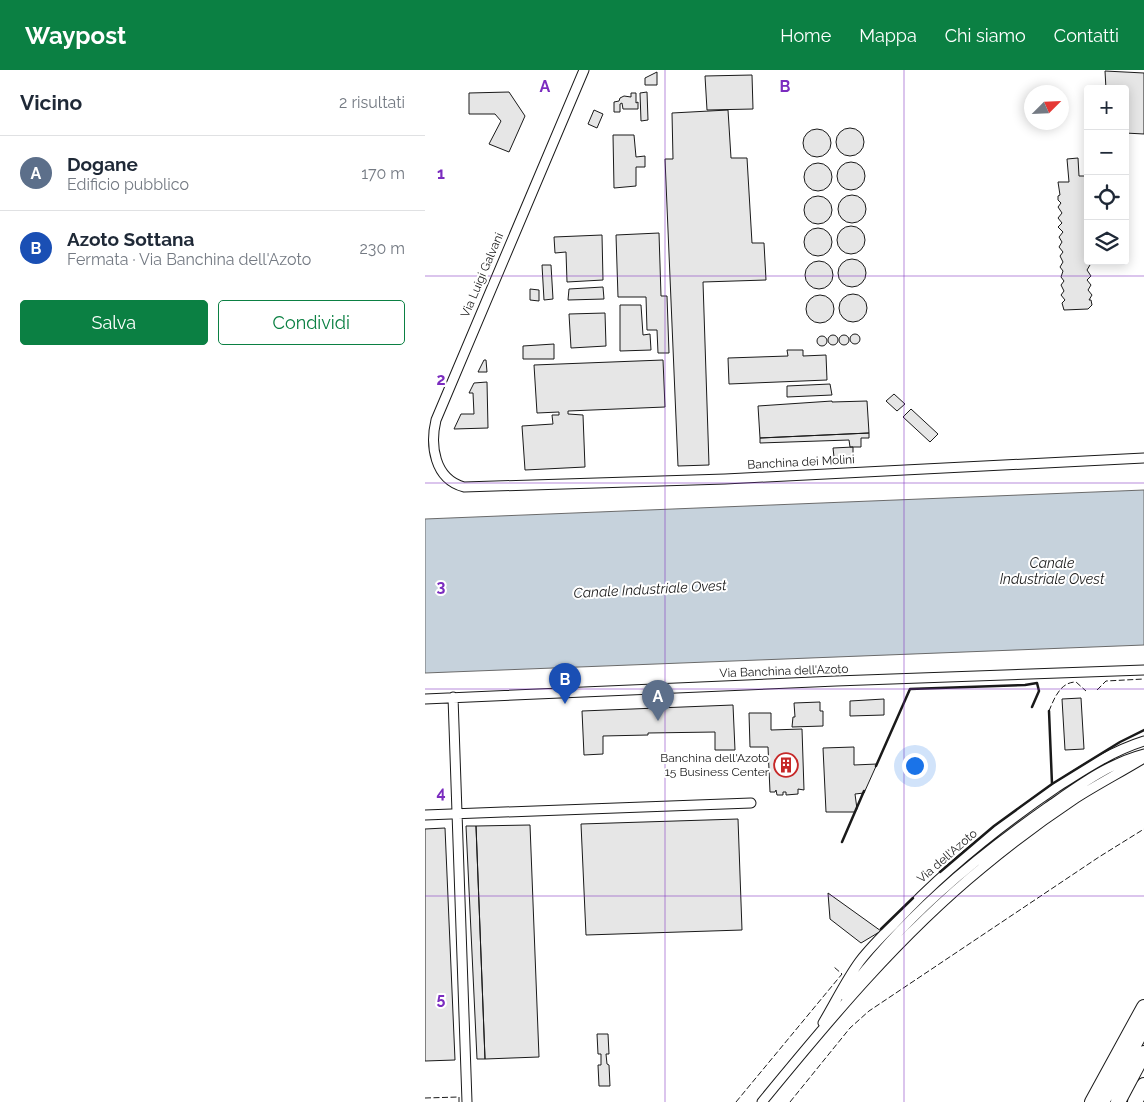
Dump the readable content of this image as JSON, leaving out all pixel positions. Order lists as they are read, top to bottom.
{
  "streets": {
    "street": [
      "Via Luigi Galvani",
      "Banchina dei Molini",
      "Via Banchina dell'Azoto",
      "Via dell'Azoto"
    ]
  },
  "crossings": [
    ["Via Luigi Galvani", "Banchina dei Molini"]
  ],
  "water": ["Canale Industriale Ovest"],
  "places": {
    "building": ["Banchina dell'Azoto 15 Business Center"]
  },
  "north": "top right",
  "page": {
    "header": "Waypost",
    "nav": [
      "Home",
      "Mappa",
      "Chi siamo",
      "Contatti"
    ],
    "heading": ["Vicino", "2 risultati"],
    "map_buttons": ["+", "−"],
    "list": [
      {
        "mark": "A",
        "name": "Dogane",
        "note": "Edificio pubblico",
        "value": "170 m"
      },
      {
        "mark": "B",
        "name": "Azoto Sottana",
        "note": "Fermata · Via Banchina dell'Azoto",
        "value": "230 m"
      }
    ],
    "buttons": ["Salva", "Condividi"],
    "pins": ["B", "A"]
  },
  "grid": {
    "columns": ["A", "B"],
    "rows": [
      "1",
      "2",
      "3",
      "4",
      "5"
    ]
  }
}
